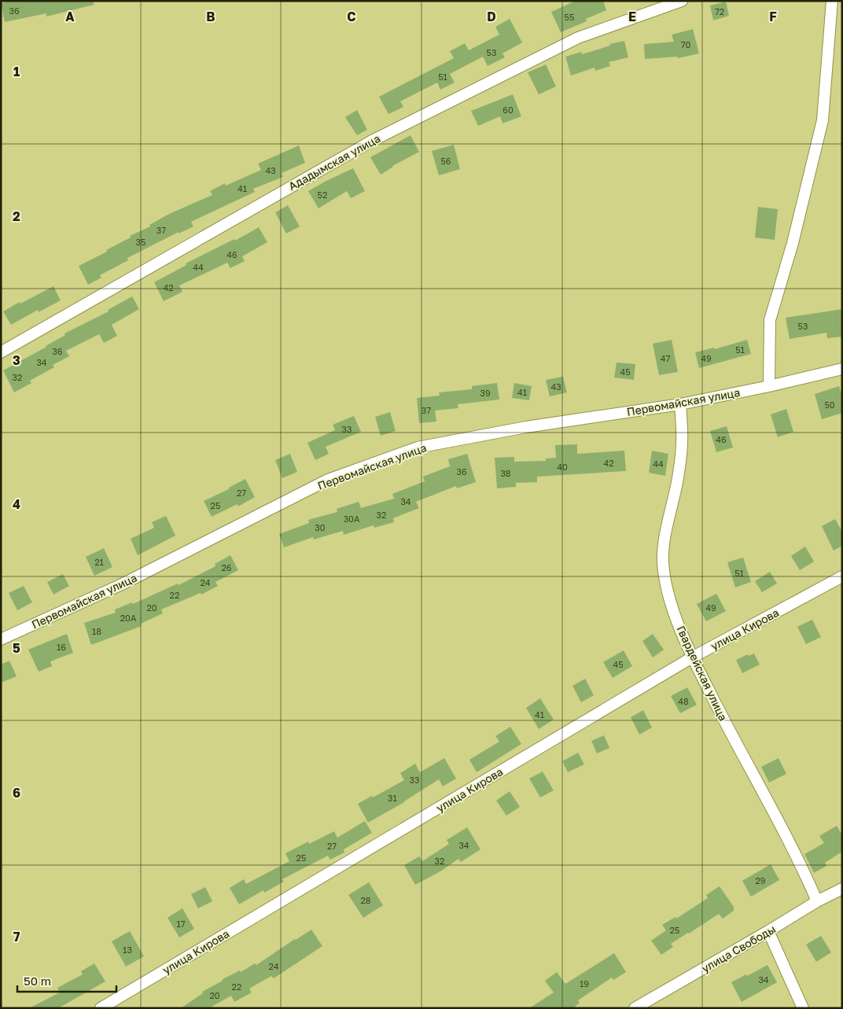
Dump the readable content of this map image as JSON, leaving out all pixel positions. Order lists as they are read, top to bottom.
{
  "streets": {
    "street": [
      "Ададымская улица",
      "Первомайская улица",
      "улица Кирова",
      "Гвардейская улица",
      "улица Свободы"
    ]
  },
  "crossings": [
    ["Первомайская улица", "Гвардейская улица"],
    ["улица Кирова", "Гвардейская улица"],
    ["Гвардейская улица", "улица Свободы"]
  ],
  "house_numbers": [
    "36",
    "72",
    "55",
    "70",
    "53",
    "51",
    "60",
    "56",
    "43",
    "41",
    "52",
    "37",
    "35",
    "46",
    "44",
    "42",
    "53",
    "51",
    "36",
    "47",
    "49",
    "34",
    "45",
    "32",
    "43",
    "41",
    "39",
    "50",
    "37",
    "33",
    "46",
    "42",
    "44",
    "40",
    "36",
    "38",
    "27",
    "34",
    "25",
    "32",
    "30А",
    "30",
    "21",
    "26",
    "51",
    "24",
    "22",
    "20",
    "49",
    "20А",
    "18",
    "16",
    "45",
    "48",
    "41",
    "33",
    "31",
    "34",
    "27",
    "25",
    "32",
    "29",
    "28",
    "17",
    "25",
    "13",
    "24",
    "34",
    "19",
    "22",
    "20"
  ],
  "scale_bar": "50 m",
  "grid": {
    "columns": [
      "A",
      "B",
      "C",
      "D",
      "E",
      "F"
    ],
    "rows": [
      "1",
      "2",
      "3",
      "4",
      "5",
      "6",
      "7"
    ]
  }
}
